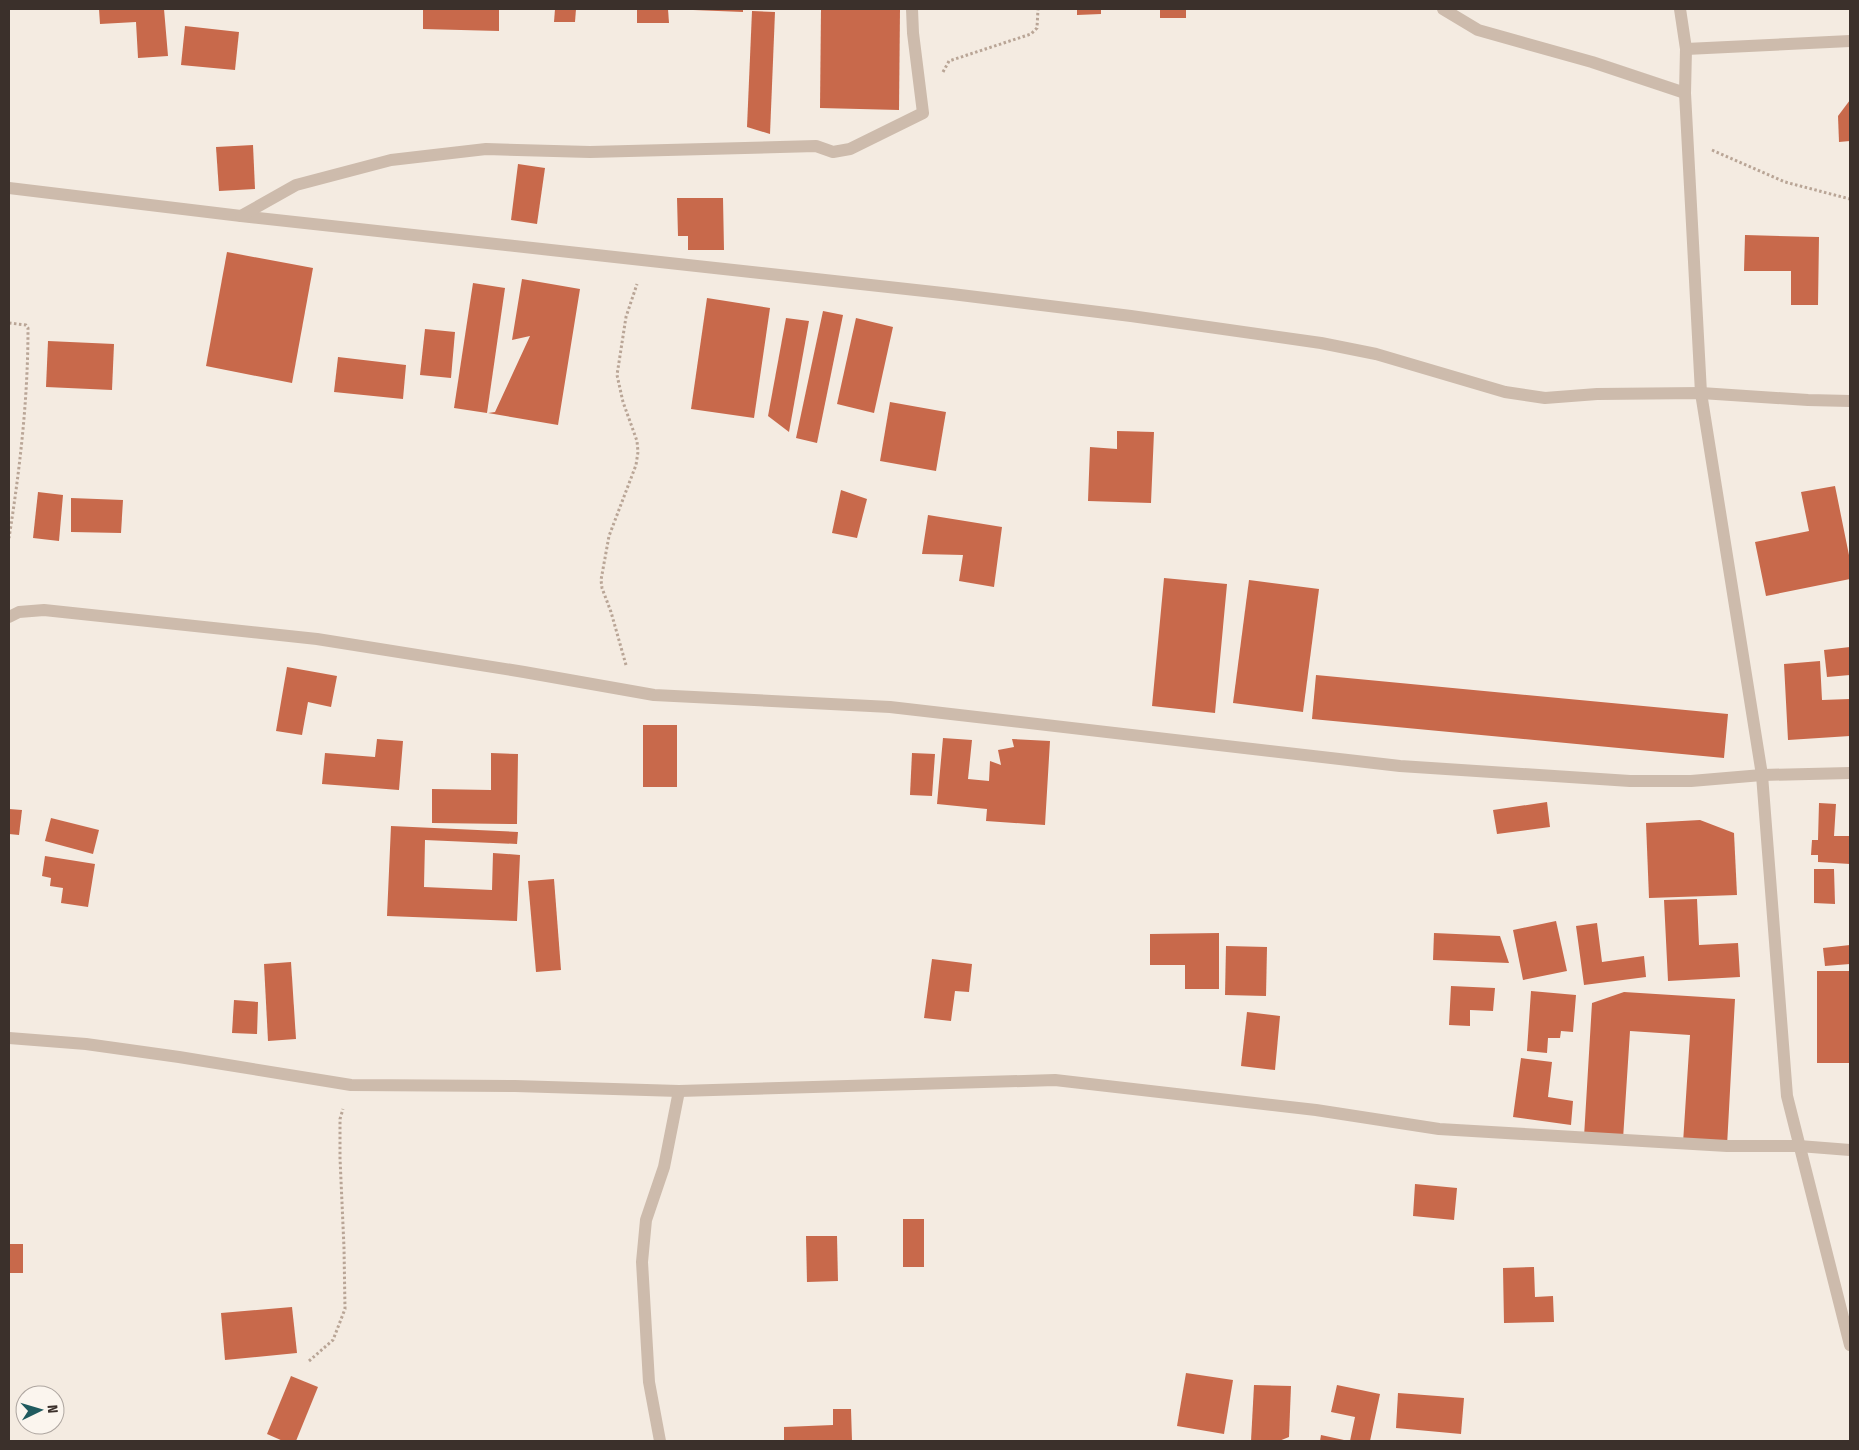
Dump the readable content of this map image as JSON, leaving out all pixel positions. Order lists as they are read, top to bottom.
{
  "north": "right"
}
